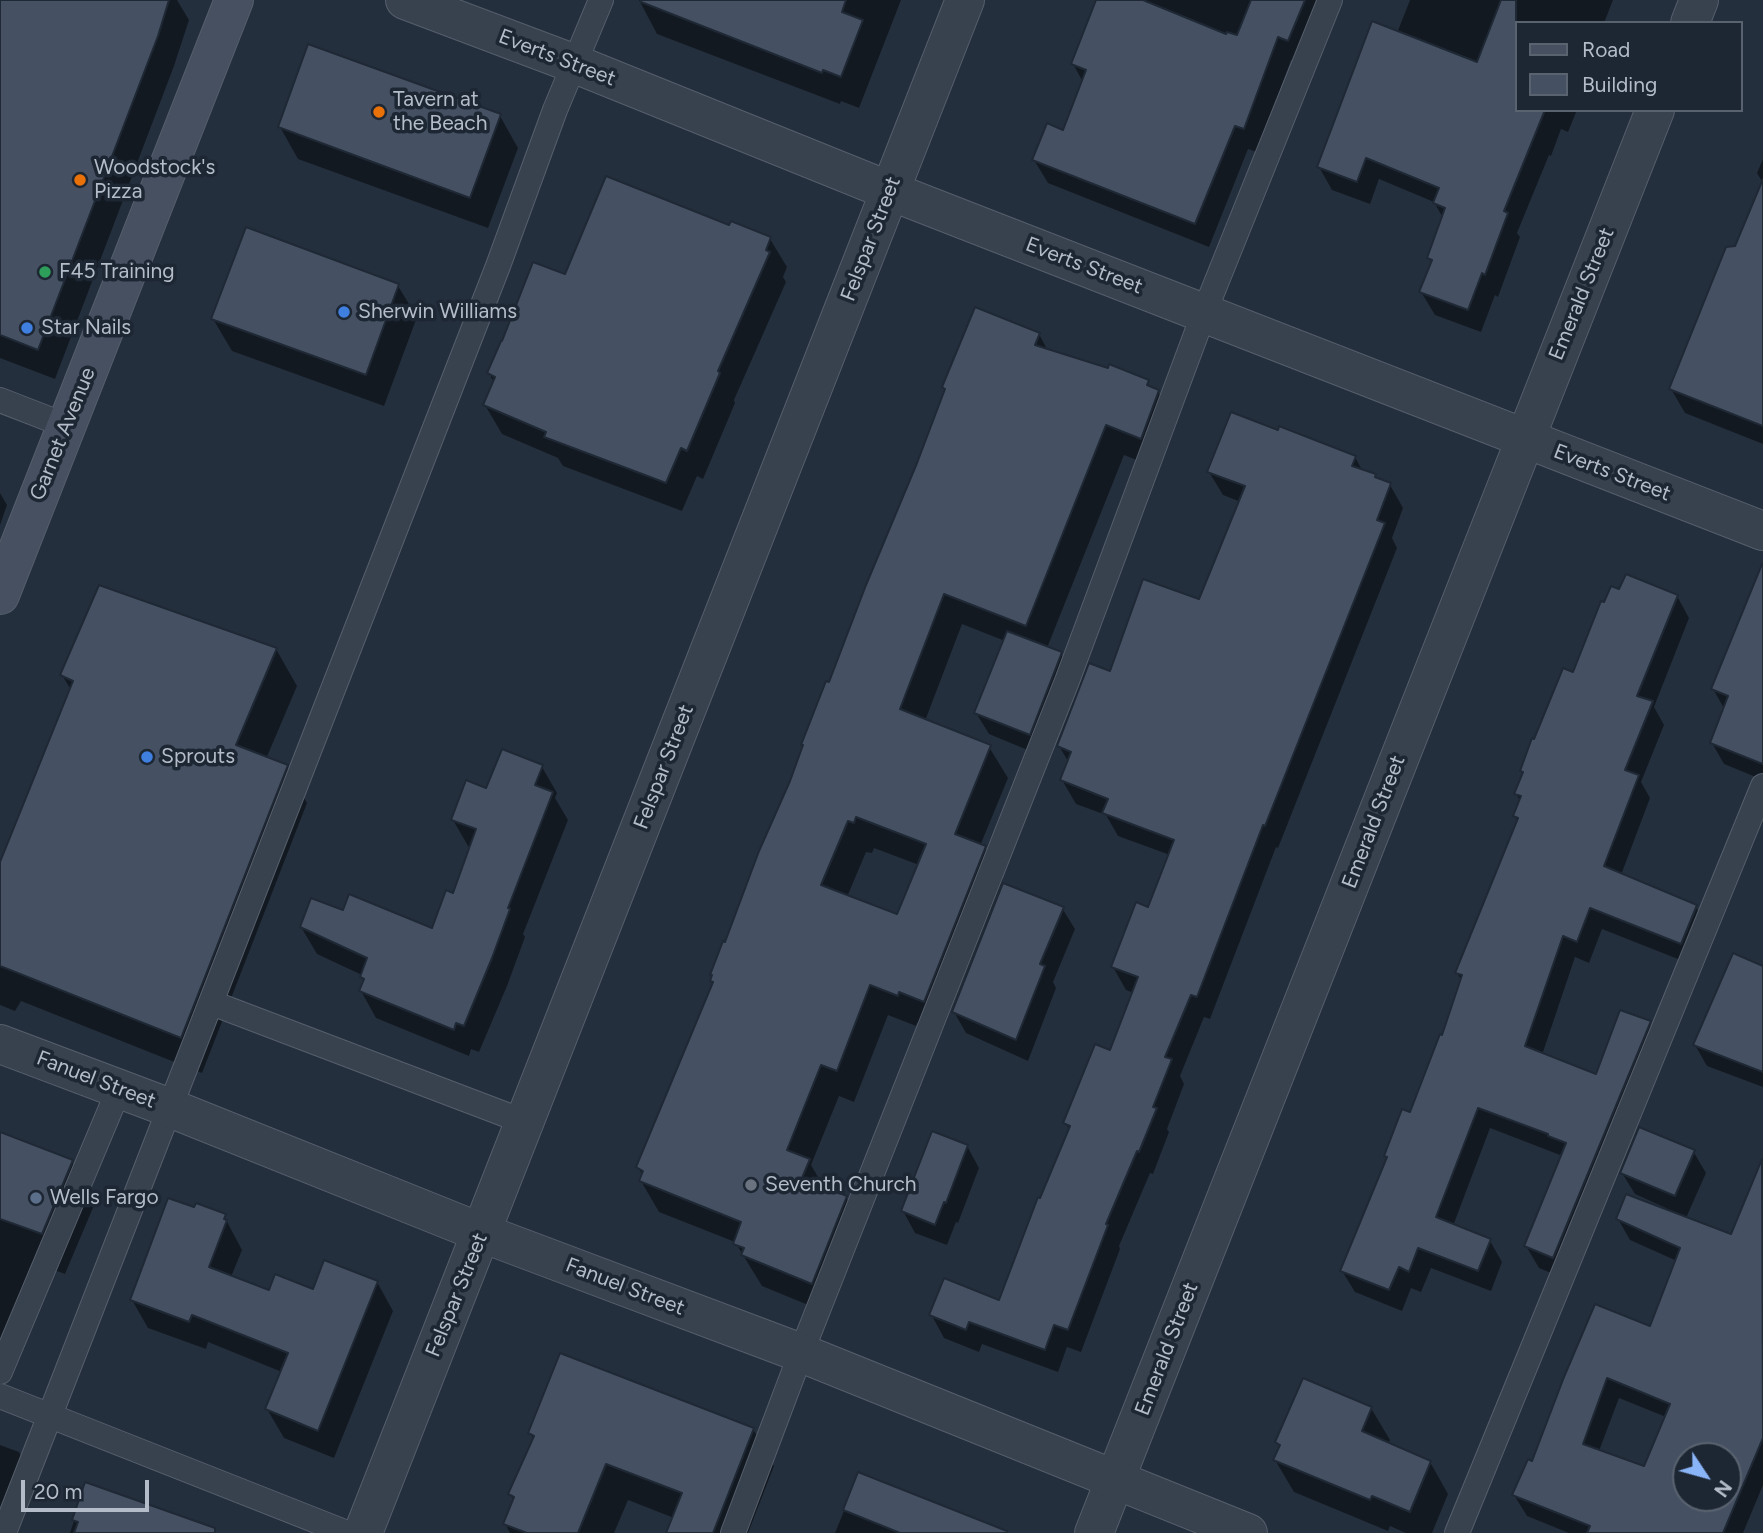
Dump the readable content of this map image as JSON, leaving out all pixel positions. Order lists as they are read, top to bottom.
{
  "streets": {
    "main road": ["Garnet Avenue"],
    "street": [
      "Everts Street",
      "Felspar Street",
      "Emerald Street",
      "Fanuel Street"
    ]
  },
  "crossings": [
    ["Everts Street", "Felspar Street"],
    ["Everts Street", "Emerald Street"],
    ["Felspar Street", "Fanuel Street"],
    ["Emerald Street", "Fanuel Street"]
  ],
  "places": [
    "Tavern at the Beach",
    "Woodstock's Pizza",
    "F45 Training",
    "Sherwin Williams",
    "Star Nails",
    "Sprouts",
    "Seventh Church",
    "Wells Fargo"
  ],
  "legend": ["Road", "Building"],
  "scale_bar": "20 m",
  "north": "bottom right"
}
